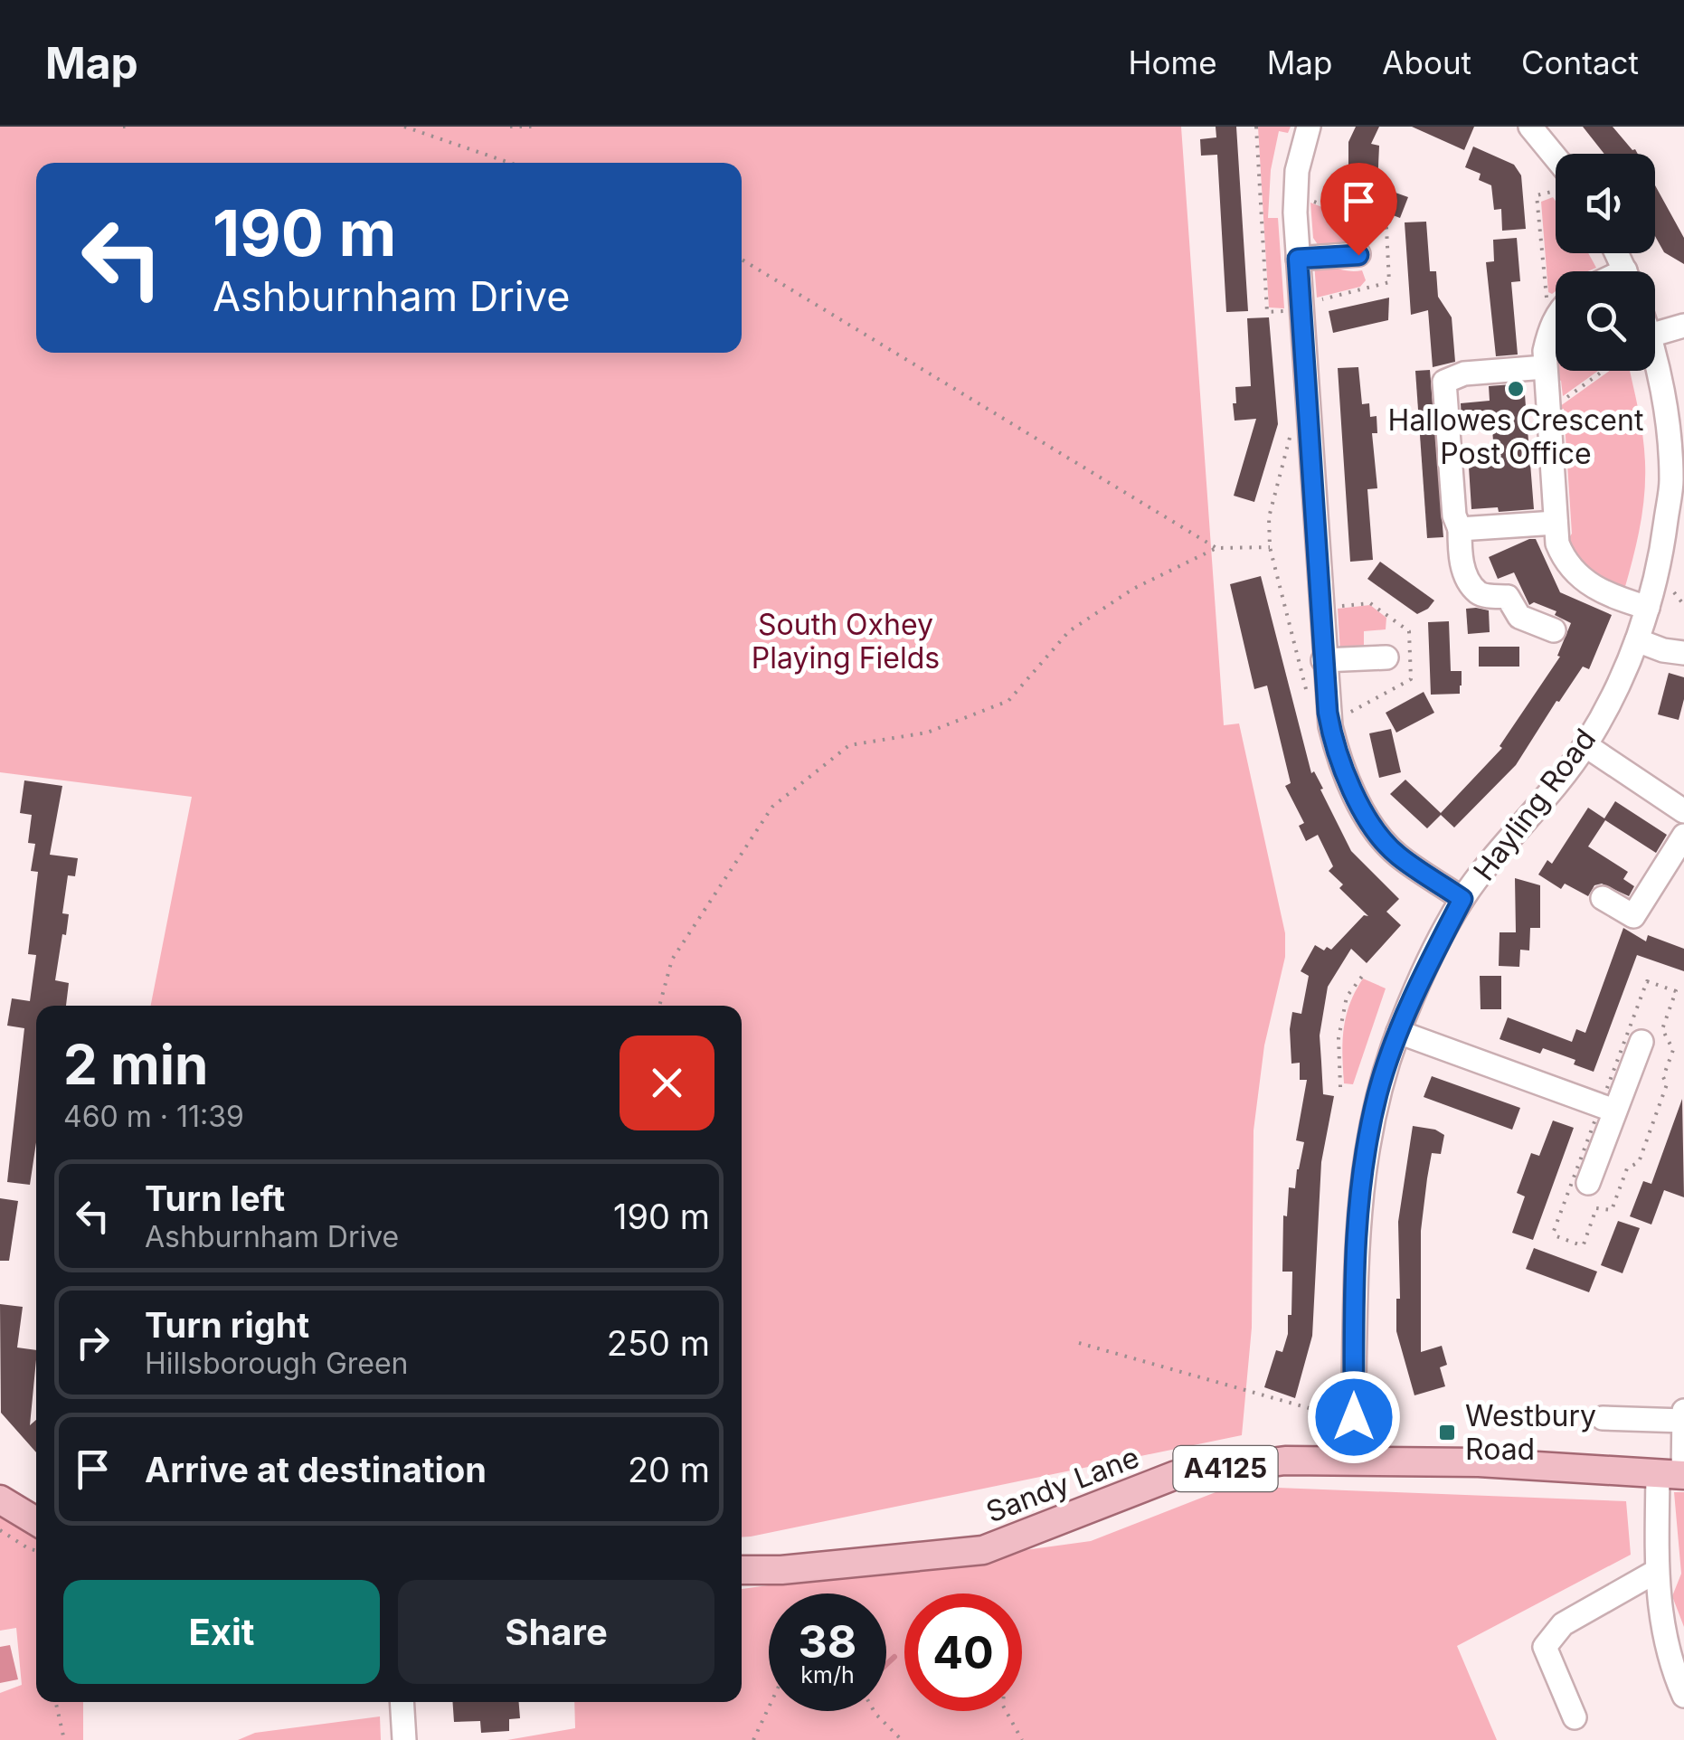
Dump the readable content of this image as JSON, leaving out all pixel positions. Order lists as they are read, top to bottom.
{
  "streets": {
    "main road": ["A4125", "Sandy Lane"],
    "street": ["Hayling Road"]
  },
  "crossings": [
    ["Hayling Road", "Sandy Lane"]
  ],
  "parks": ["South Oxhey Playing Fields"],
  "places": {
    "other": ["Hallowes Crescent Post Office"],
    "transit": ["Westbury Road"]
  },
  "page": {
    "header": "Map",
    "nav": [
      "Home",
      "Map",
      "About",
      "Contact"
    ],
    "turn": ["190 m", "Ashburnham Drive"],
    "heading": ["2 min", "460 m · 11:39"],
    "list": [
      {
        "name": "Turn left",
        "note": "Ashburnham Drive",
        "value": "190 m"
      },
      {
        "name": "Turn right",
        "note": "Hillsborough Green",
        "value": "250 m"
      },
      {
        "name": "Arrive at destination",
        "value": "20 m"
      }
    ],
    "buttons": ["Exit", "Share"],
    "speed": "38 km/h",
    "limit": "40"
  }
}
